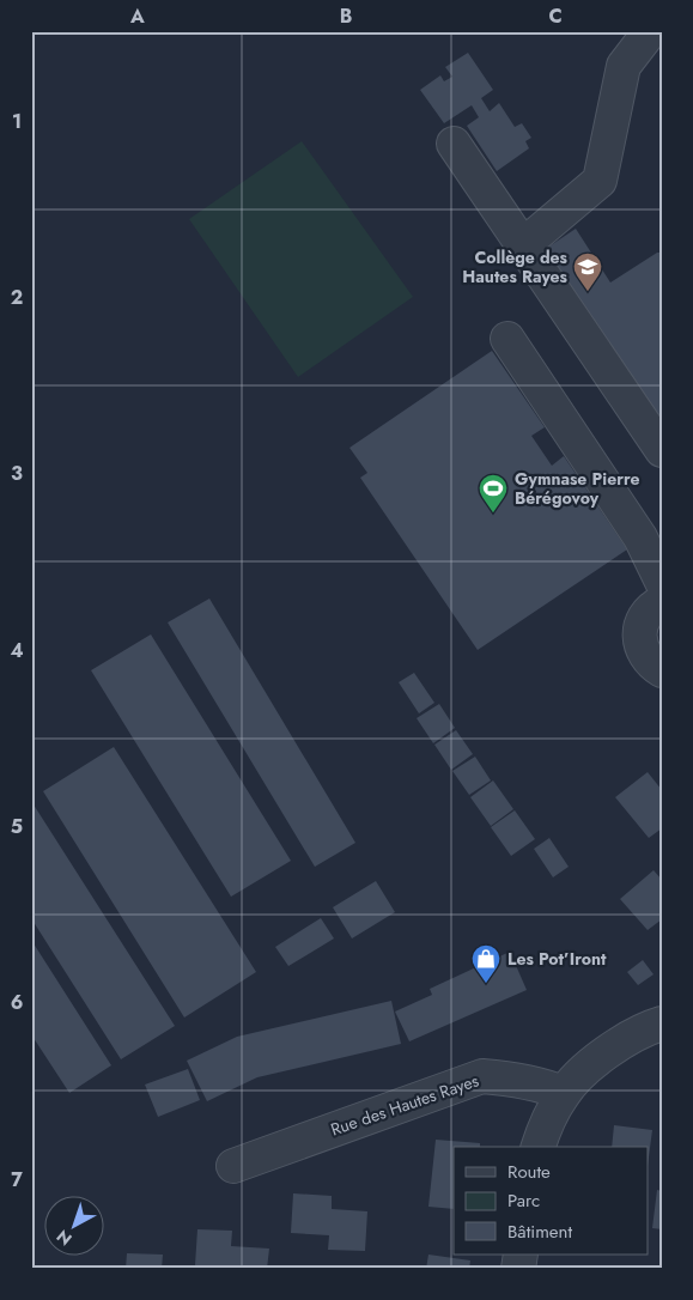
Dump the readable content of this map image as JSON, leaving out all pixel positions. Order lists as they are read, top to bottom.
{
  "streets": {
    "street": ["Rue des Hautes Rayes"]
  },
  "places": {
    "school or university": ["Collège des Hautes Rayes"],
    "sports": ["Gymnase Pierre Bérégovoy"],
    "shop": ["Les Pot’Iront"]
  },
  "legend": ["Route", "Parc", "Bâtiment"],
  "north": "bottom left",
  "grid": {
    "columns": ["A", "B", "C"],
    "rows": [
      "1",
      "2",
      "3",
      "4",
      "5",
      "6",
      "7"
    ]
  }
}
